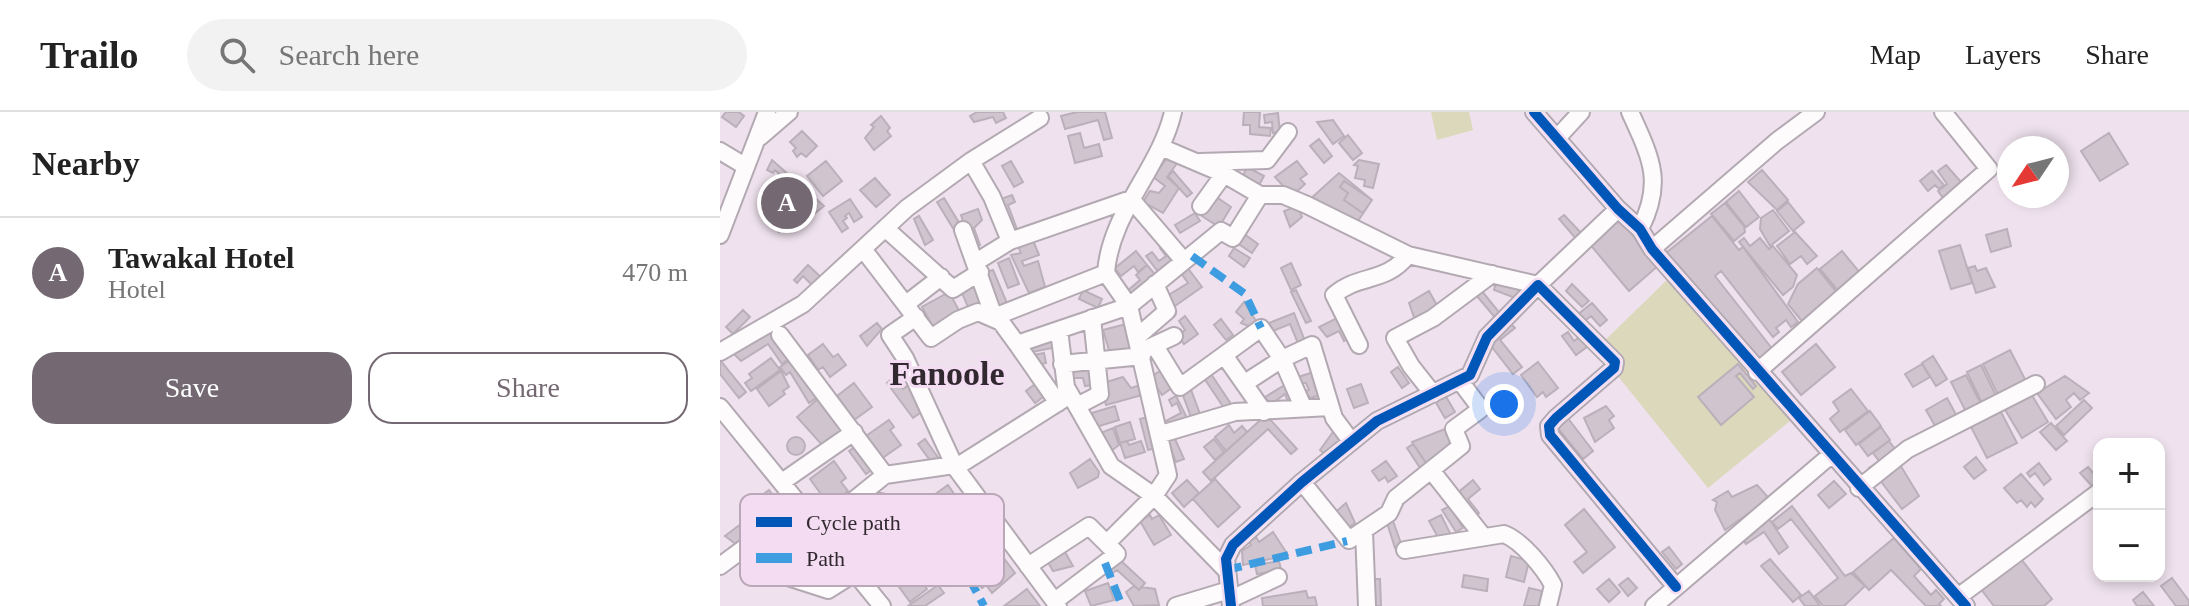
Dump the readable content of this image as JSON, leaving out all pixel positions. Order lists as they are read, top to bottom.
{
  "districts": ["Fanoole"],
  "legend": ["Cycle path", "Path"],
  "north": "bottom left",
  "page": {
    "header": "Trailo",
    "search": "Search here",
    "nav": ["Map", "Layers", "Share"],
    "heading": "Nearby",
    "pins": "A",
    "list": [
      {
        "mark": "A",
        "name": "Tawakal Hotel",
        "note": "Hotel",
        "value": "470 m"
      }
    ],
    "buttons": ["Save", "Share"],
    "map_buttons": ["+", "−"]
  }
}
